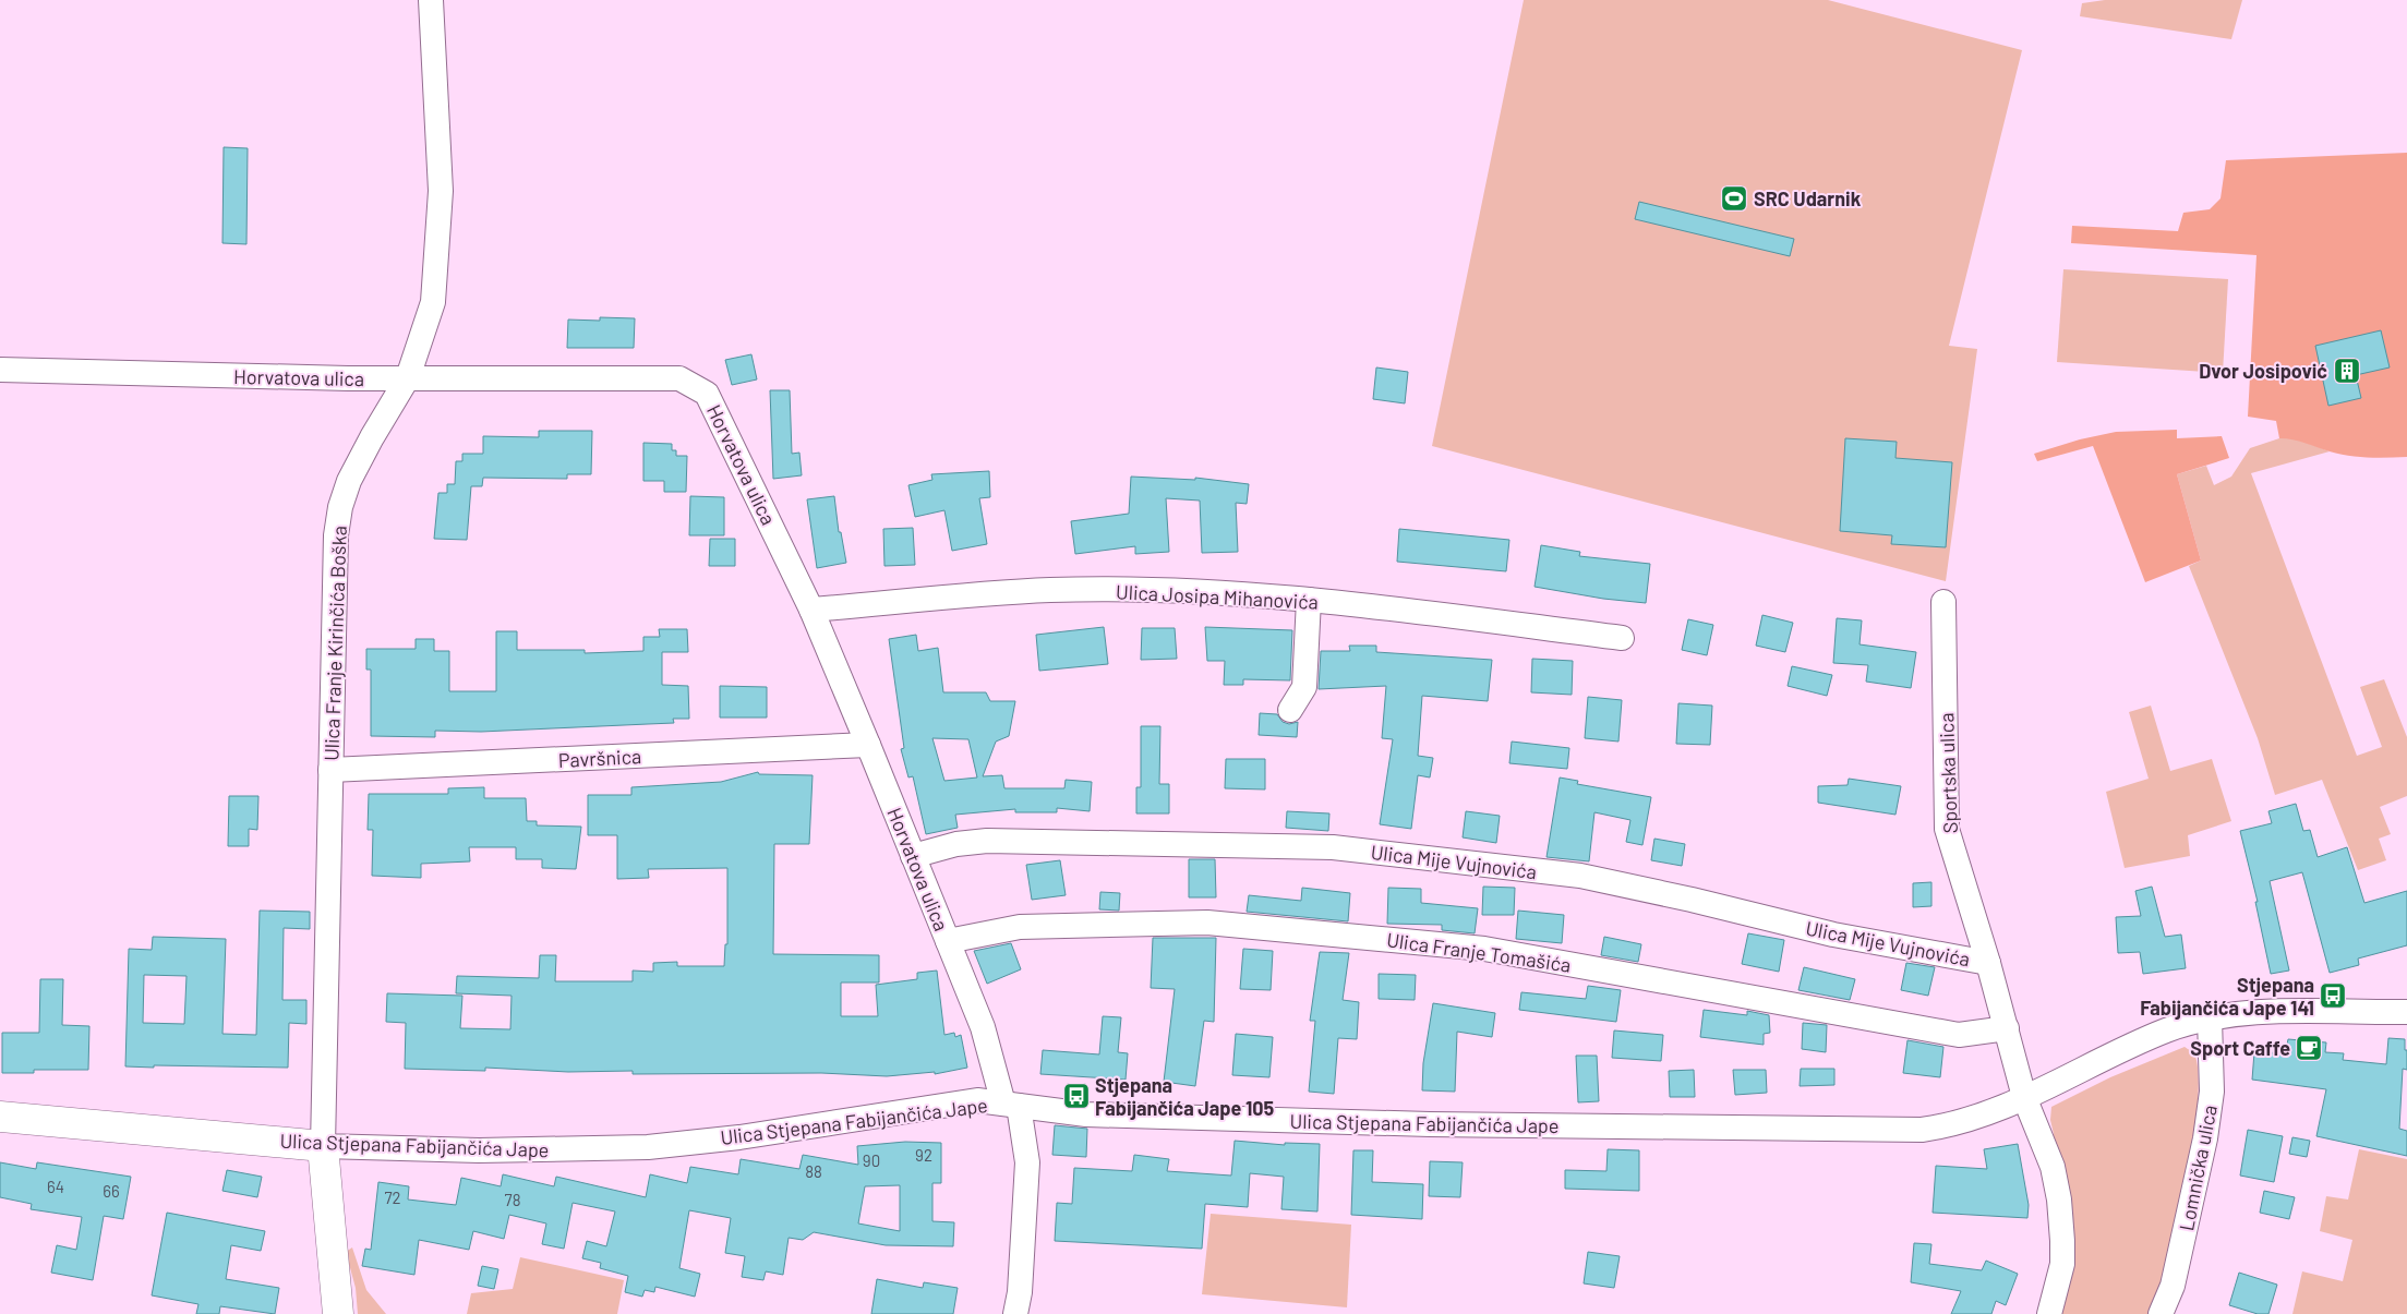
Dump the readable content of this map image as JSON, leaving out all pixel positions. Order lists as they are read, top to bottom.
{
  "streets": {
    "main road": ["Ulica Stjepana Fabijančića Jape"],
    "street": [
      "Horvatova ulica",
      "Ulica Josipa Mihanovića",
      "Ulica Franje Kirinčića Boška",
      "Pavršnica",
      "Sportska ulica",
      "Ulica Mije Vujnovića",
      "Ulica Franje Tomašića",
      "Lomnička ulica"
    ]
  },
  "crossings": [
    ["Horvatova ulica", "Ulica Josipa Mihanovića"],
    ["Horvatova ulica", "Ulica Franje Kirinčića Boška"],
    ["Horvatova ulica", "Pavršnica"],
    ["Horvatova ulica", "Ulica Mije Vujnovića"],
    ["Horvatova ulica", "Ulica Franje Tomašića"],
    ["Horvatova ulica", "Ulica Stjepana Fabijančića Jape"],
    ["Ulica Franje Kirinčića Boška", "Pavršnica"],
    ["Ulica Franje Kirinčića Boška", "Ulica Stjepana Fabijančića Jape"],
    ["Sportska ulica", "Ulica Mije Vujnovića"],
    ["Sportska ulica", "Ulica Franje Tomašića"],
    ["Sportska ulica", "Ulica Stjepana Fabijančića Jape"],
    ["Ulica Stjepana Fabijančića Jape", "Lomnička ulica"]
  ],
  "places": {
    "sports": ["SRC Udarnik"],
    "building": ["Dvor Josipović"],
    "bus stop": ["Stjepana Fabijančića Jape 141", "Stjepana Fabijančića Jape 105"],
    "cafe": ["Sport Caffe"]
  },
  "house_numbers": [
    "92",
    "90",
    "88",
    "64",
    "66",
    "72",
    "78"
  ]
}
